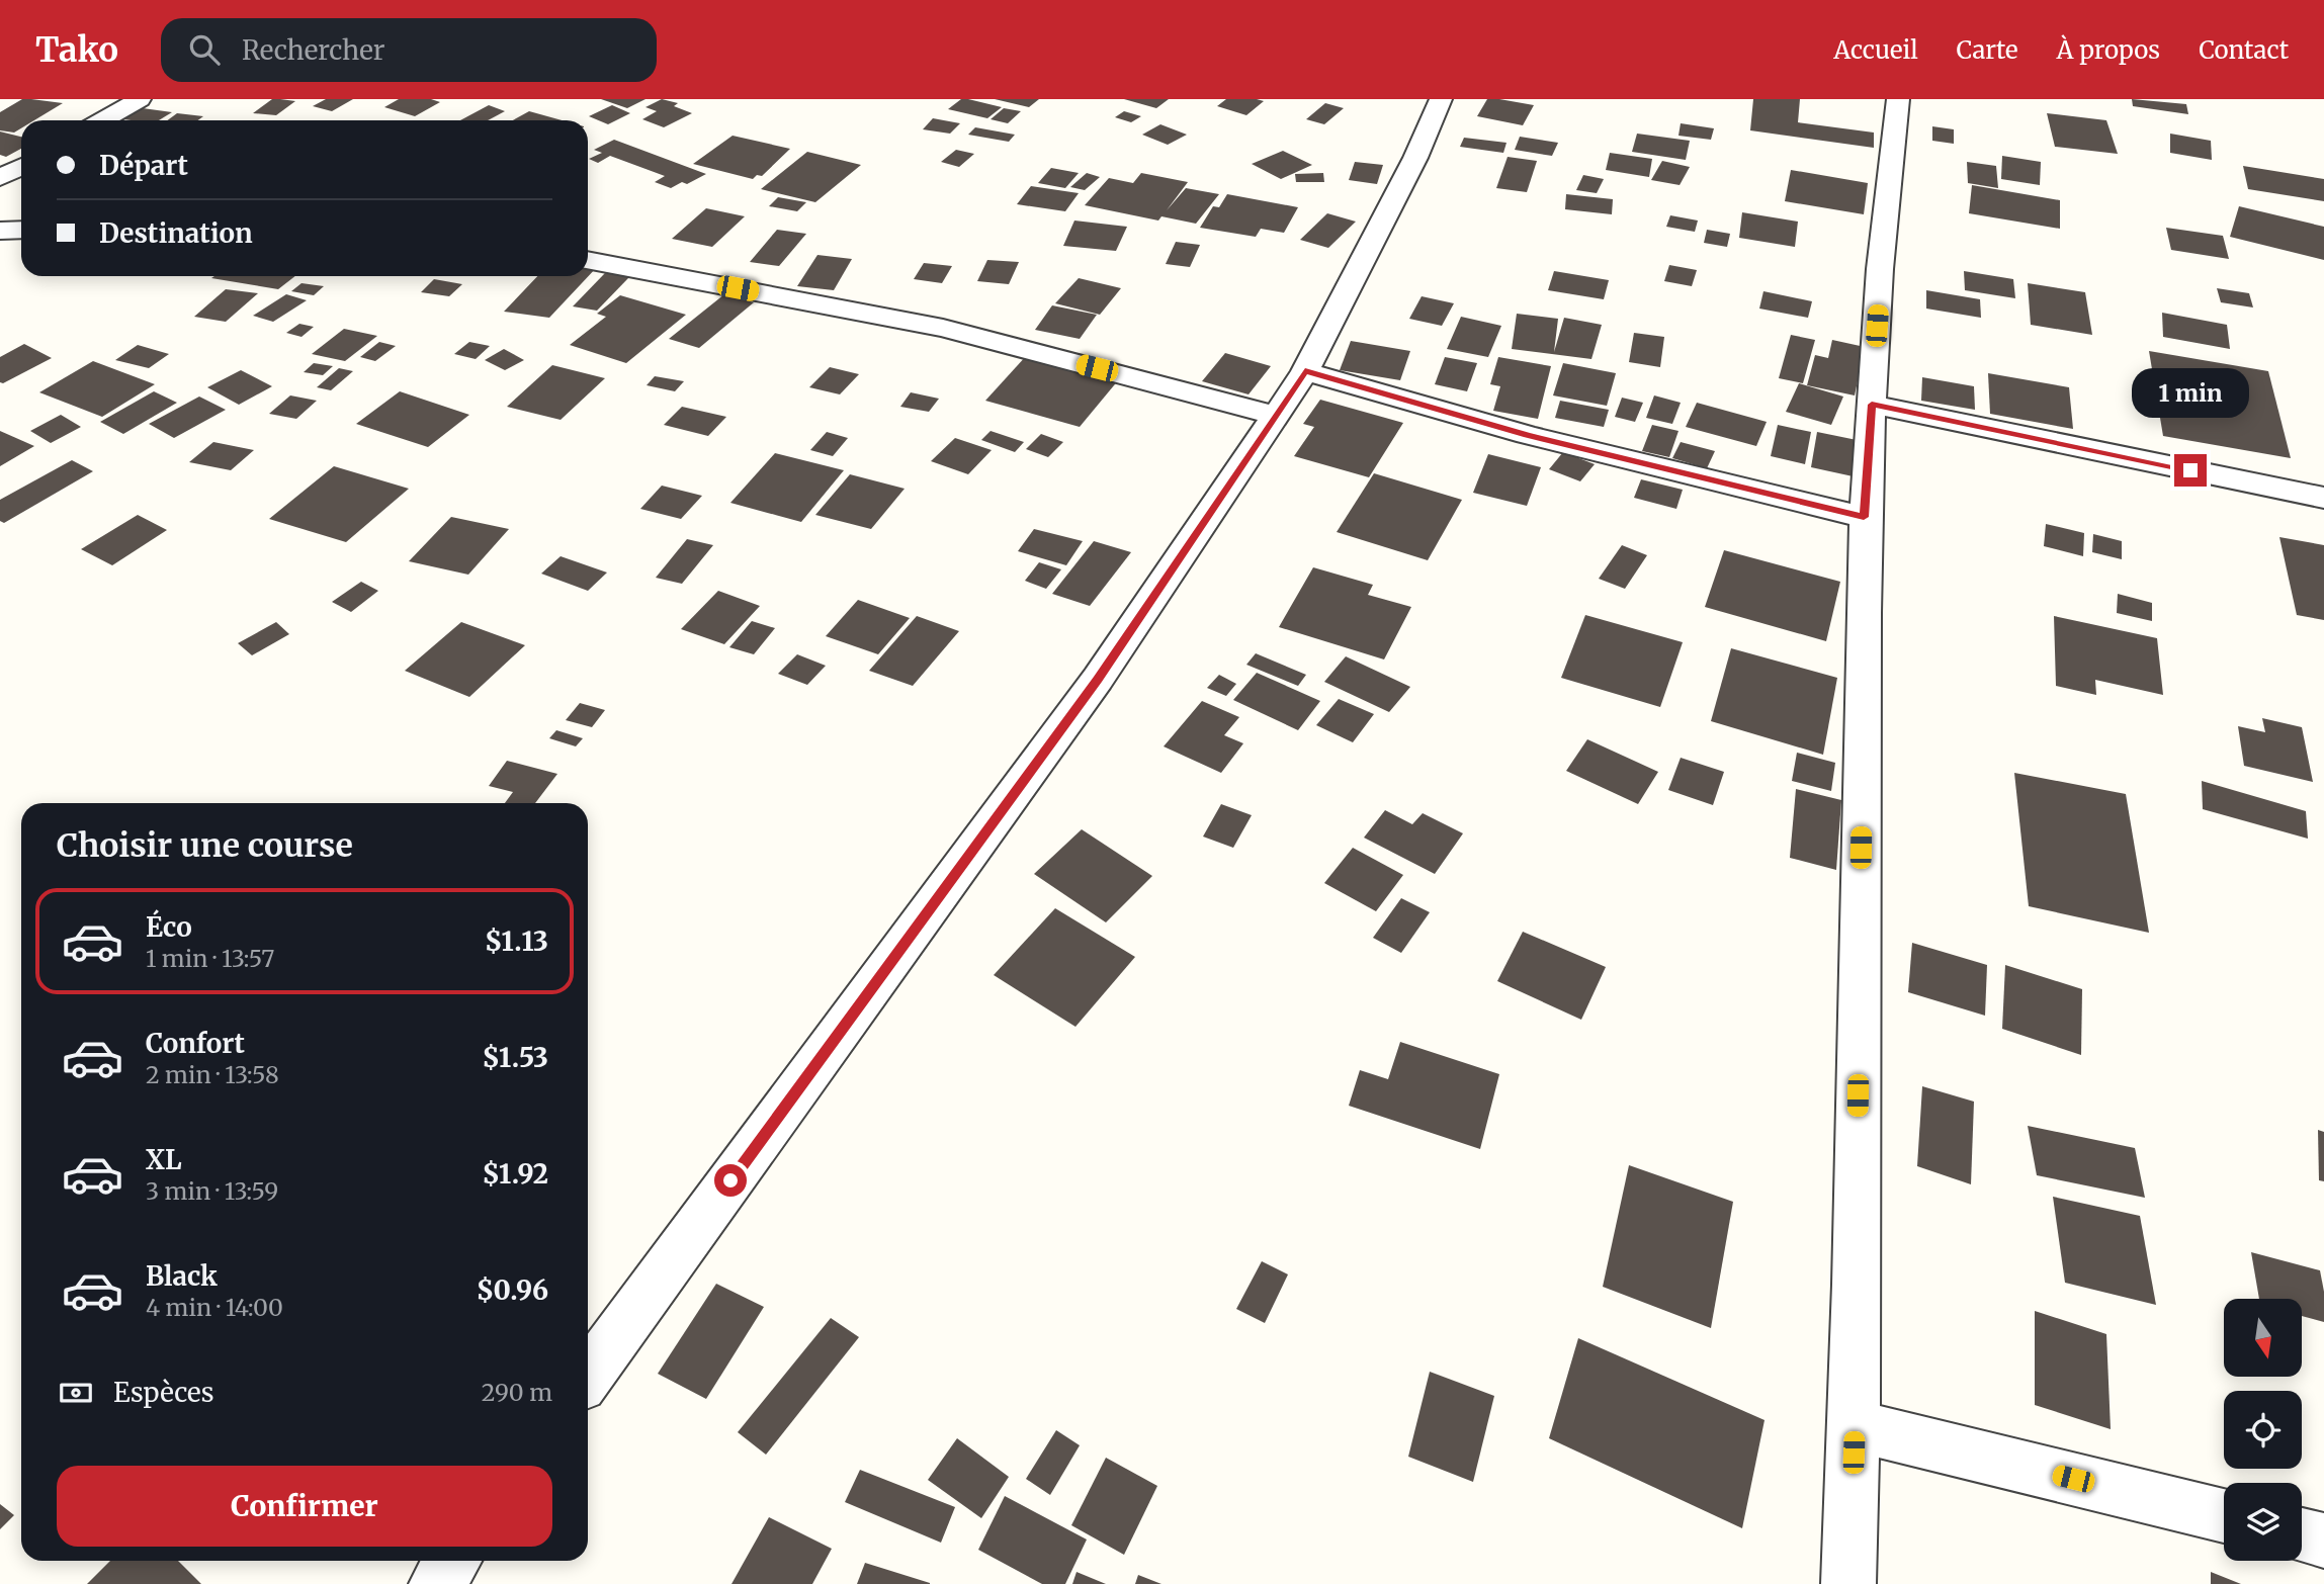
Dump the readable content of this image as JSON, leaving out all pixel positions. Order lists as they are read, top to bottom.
{
  "north": "bottom",
  "page": {
    "header": "Tako",
    "search": "Rechercher",
    "nav": [
      "Accueil",
      "Carte",
      "À propos",
      "Contact"
    ],
    "banner": ["Départ", "Destination"],
    "bubble": "1 min",
    "heading": "Choisir une course",
    "list": [
      {
        "name": "Éco",
        "note": "1 min · 13:57",
        "value": "$1.13"
      },
      {
        "name": "Confort",
        "note": "2 min · 13:58",
        "value": "$1.53"
      },
      {
        "name": "XL",
        "note": "3 min · 13:59",
        "value": "$1.92"
      },
      {
        "name": "Black",
        "note": "4 min · 14:00",
        "value": "$0.96"
      }
    ],
    "pay": ["Espèces", "290 m"],
    "buttons": "Confirmer"
  }
}
